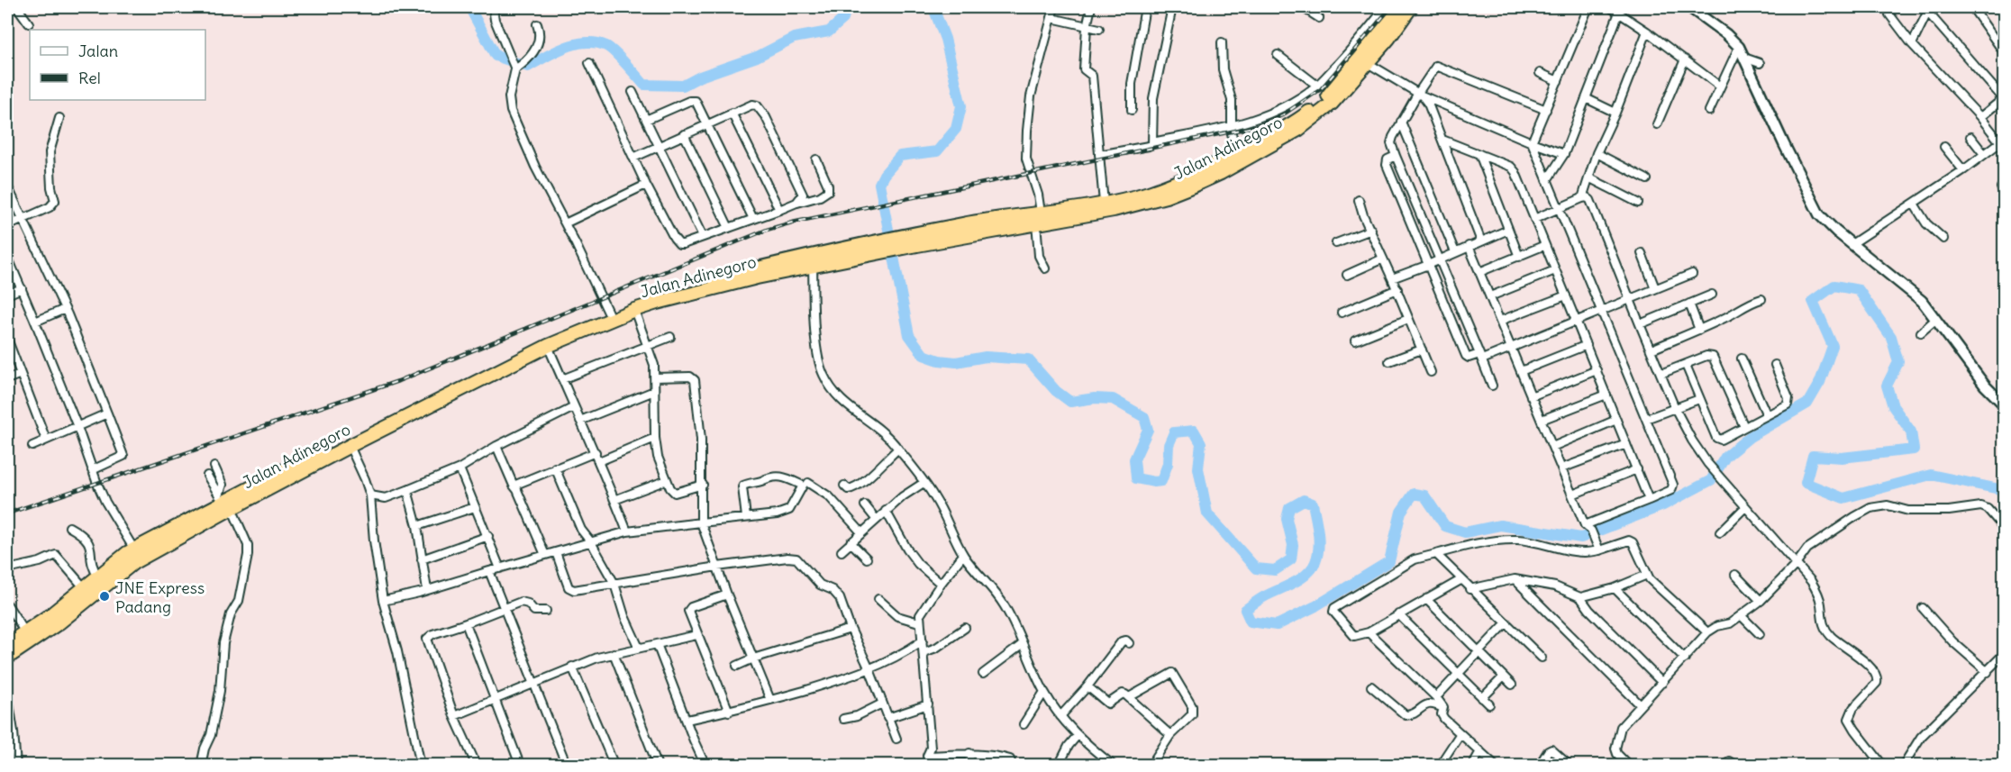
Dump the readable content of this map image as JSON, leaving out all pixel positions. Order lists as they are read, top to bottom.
{
  "streets": {
    "highway": ["Jalan Adinegoro"]
  },
  "places": ["JNE Express Padang"],
  "legend": ["Jalan", "Rel"]
}
